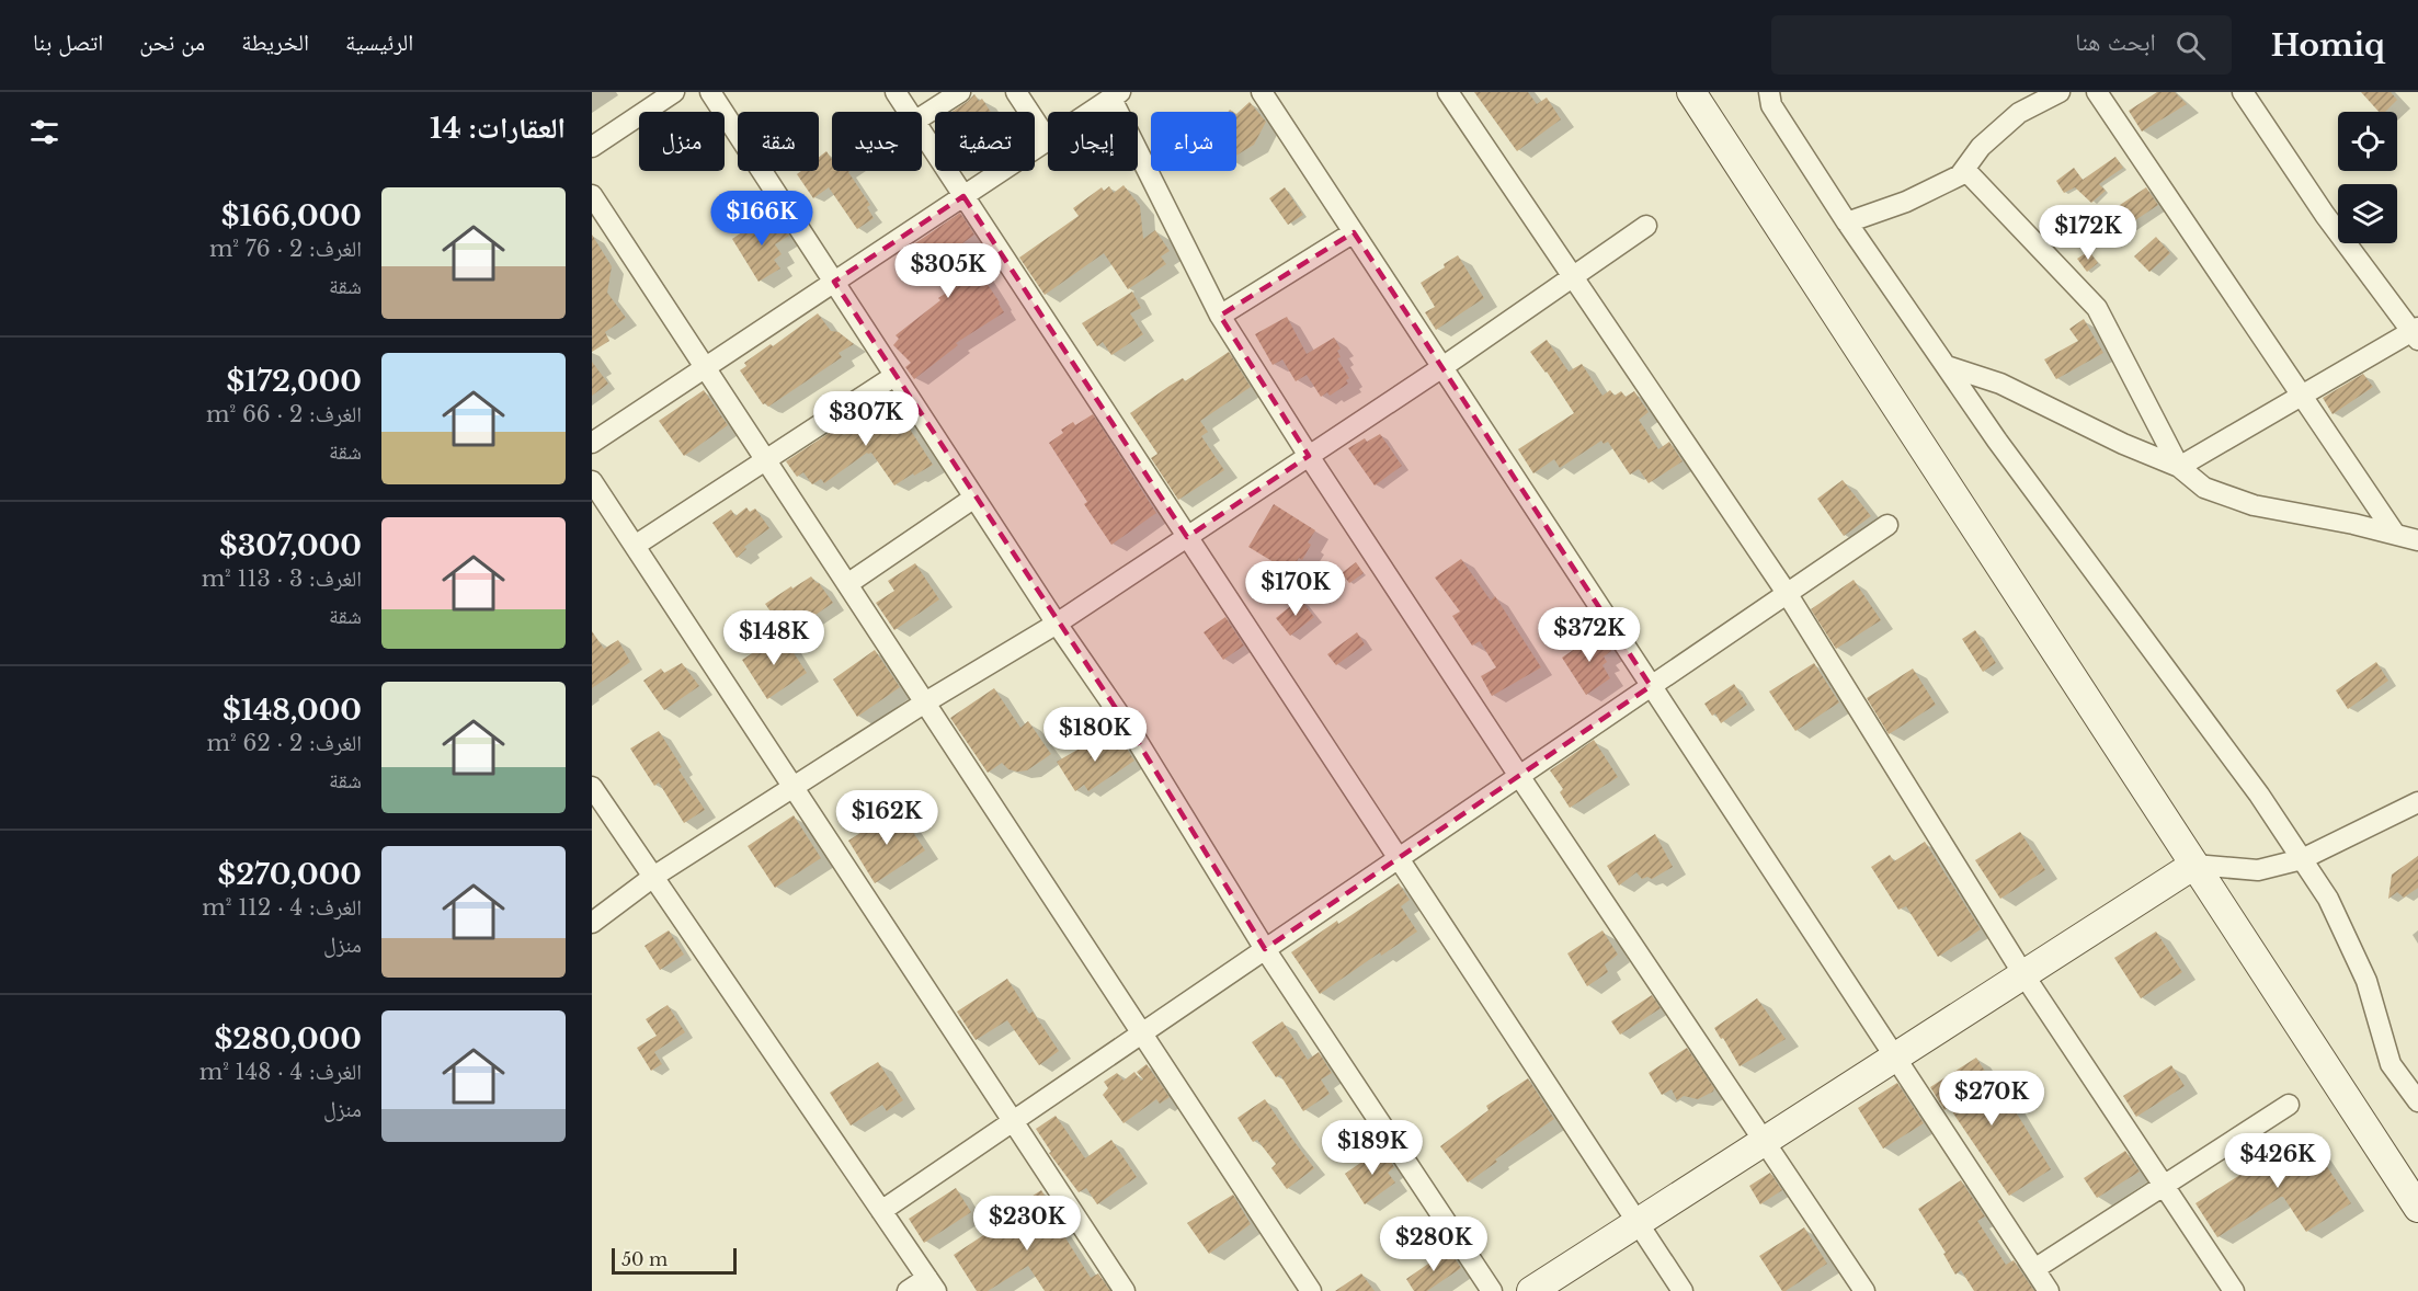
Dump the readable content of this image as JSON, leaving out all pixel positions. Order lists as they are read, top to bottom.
{
  "scale_bar": "50 m",
  "page": {
    "header": "Homiq",
    "search": "ابحث هنا",
    "nav": [
      "الرئيسية",
      "الخريطة",
      "من نحن",
      "اتصل بنا"
    ],
    "heading": "العقارات: 14",
    "chip": [
      "شراء",
      "إيجار",
      "تصفية",
      "جديد",
      "شقة",
      "منزل"
    ],
    "list": [
      {
        "name": "$166,000",
        "note": "الغرف: 2 · 76 m² · شقة"
      },
      {
        "name": "$172,000",
        "note": "الغرف: 2 · 66 m² · شقة"
      },
      {
        "name": "$307,000",
        "note": "الغرف: 3 · 113 m² · شقة"
      },
      {
        "name": "$148,000",
        "note": "الغرف: 2 · 62 m² · شقة"
      },
      {
        "name": "$270,000",
        "note": "الغرف: 4 · 112 m² · منزل"
      },
      {
        "name": "$280,000",
        "note": "الغرف: 4 · 148 m² · منزل"
      }
    ],
    "price": [
      "$166K",
      "$172K",
      "$305K",
      "$307K",
      "$170K",
      "$372K",
      "$148K",
      "$180K",
      "$162K",
      "$270K",
      "$189K",
      "$426K",
      "$230K",
      "$280K"
    ],
    "scale": "50 m"
  }
}
